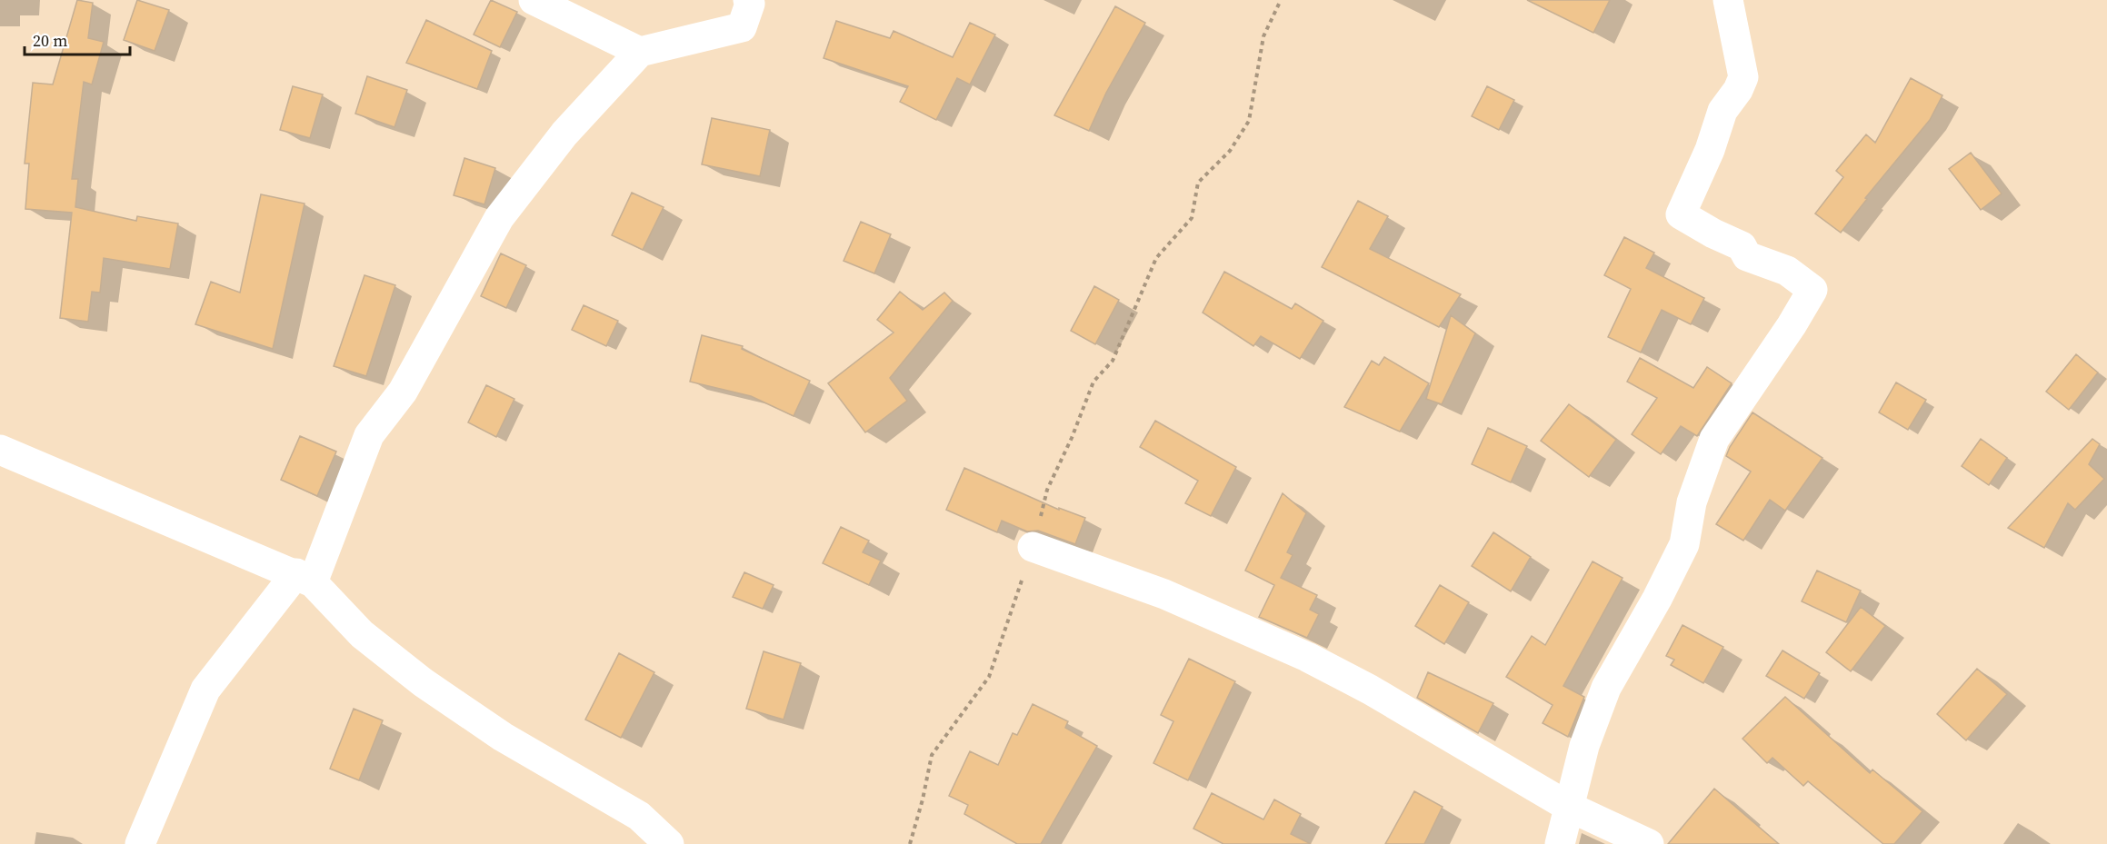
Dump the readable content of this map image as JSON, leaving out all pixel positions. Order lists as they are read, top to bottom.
{
  "scale_bar": "20 m"
}
